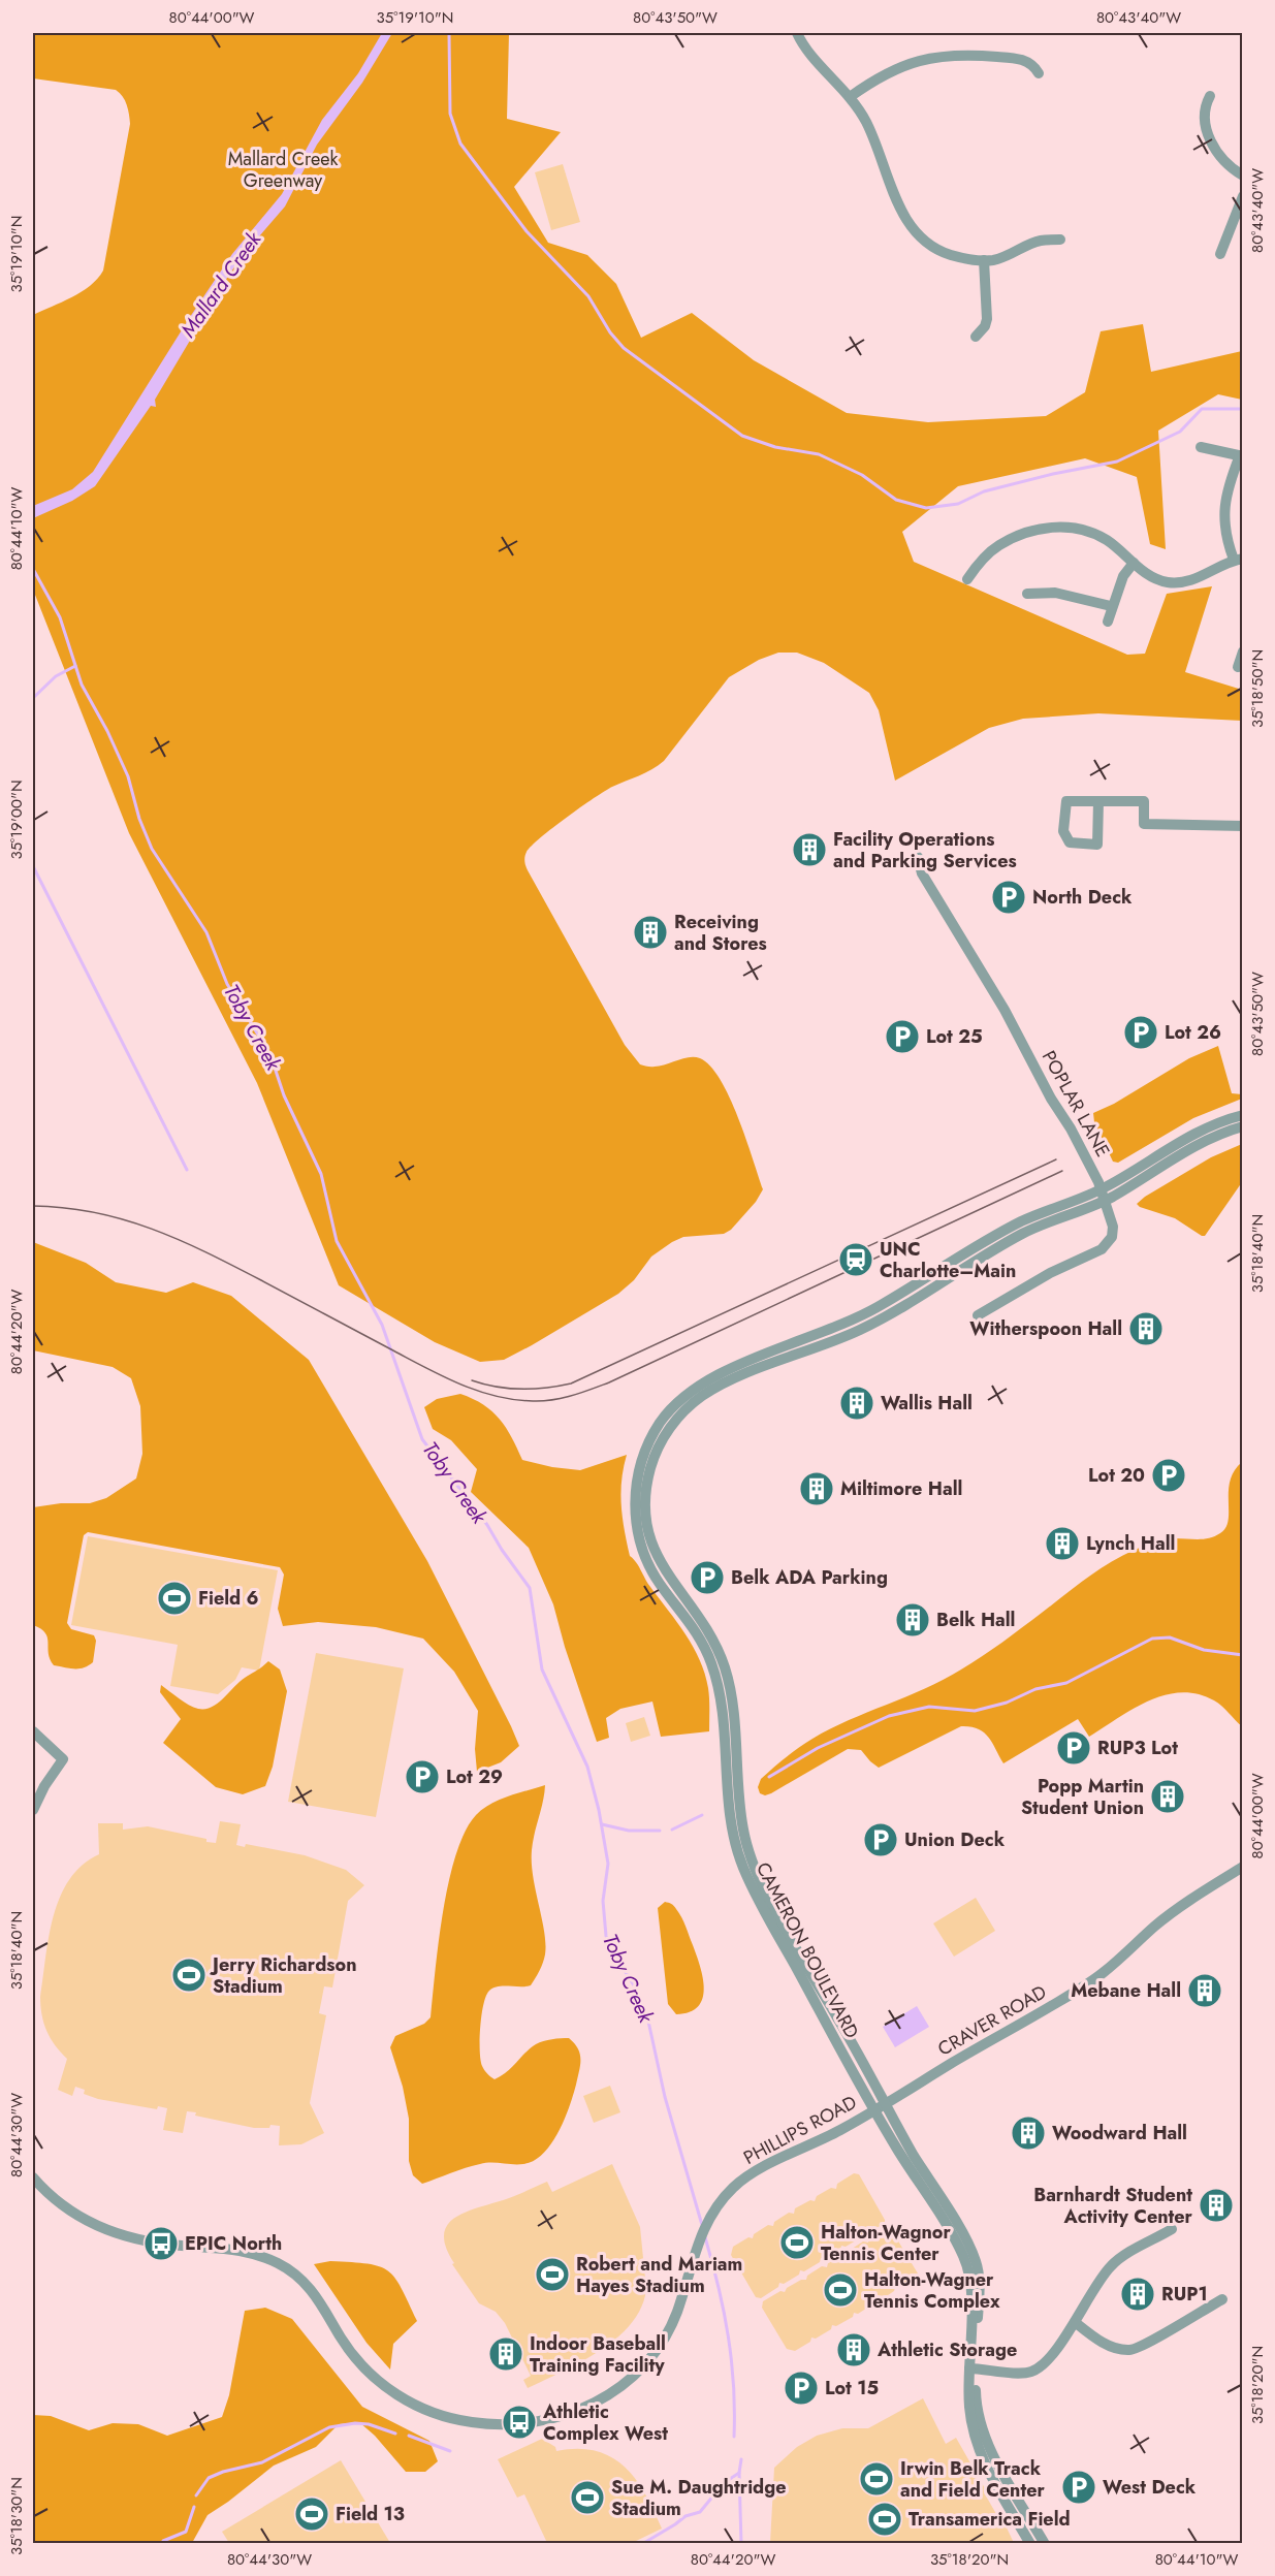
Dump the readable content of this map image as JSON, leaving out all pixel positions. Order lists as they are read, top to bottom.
{
  "streets": {
    "street": [
      "POPLAR LANE",
      "CAMERON BOULEVARD",
      "CRAVER ROAD",
      "PHILLIPS ROAD"
    ]
  },
  "crossings": [
    ["POPLAR LANE", "CAMERON BOULEVARD"],
    ["CAMERON BOULEVARD", "CRAVER ROAD"],
    ["CAMERON BOULEVARD", "PHILLIPS ROAD"],
    ["CRAVER ROAD", "PHILLIPS ROAD"]
  ],
  "water": ["Mallard Creek", "Toby Creek"],
  "parks": ["Mallard Creek Greenway"],
  "places": {
    "building": [
      "Facility Operations and Parking Services",
      "Receiving and Stores",
      "Witherspoon Hall",
      "Wallis Hall",
      "Miltimore Hall",
      "Lynch Hall",
      "Belk Hall",
      "Popp Martin Student Union",
      "Mebane Hall",
      "Woodward Hall",
      "Barnhardt Student Activity Center",
      "RUP1",
      "Athletic Storage",
      "Indoor Baseball Training Facility"
    ],
    "parking": [
      "North Deck",
      "Lot 26",
      "Lot 25",
      "Lot 20",
      "Belk ADA Parking",
      "RUP3 Lot",
      "Lot 29",
      "Union Deck",
      "Lot 15",
      "West Deck"
    ],
    "station": ["UNC Charlotte–Main"],
    "sports": [
      "Field 6",
      "Jerry Richardson Stadium",
      "Halton-Wagnor Tennis Center",
      "Robert and Mariam Hayes Stadium",
      "Halton-Wagner Tennis Complex",
      "Irwin Belk Track and Field Center",
      "Sue M. Daughtridge Stadium",
      "Field 13",
      "Transamerica Field"
    ],
    "bus stop": ["EPIC North", "Athletic Complex West"]
  },
  "coordinates": [
    "80°44'00\"W",
    "35°19'10\"N",
    "80°43'50\"W",
    "80°43'40\"W",
    "80°44'10\"W",
    "35°18'50\"N",
    "35°19'00\"N",
    "35°18'40\"N",
    "80°44'20\"W",
    "80°44'30\"W",
    "35°18'20\"N",
    "35°18'30\"N"
  ]
}
